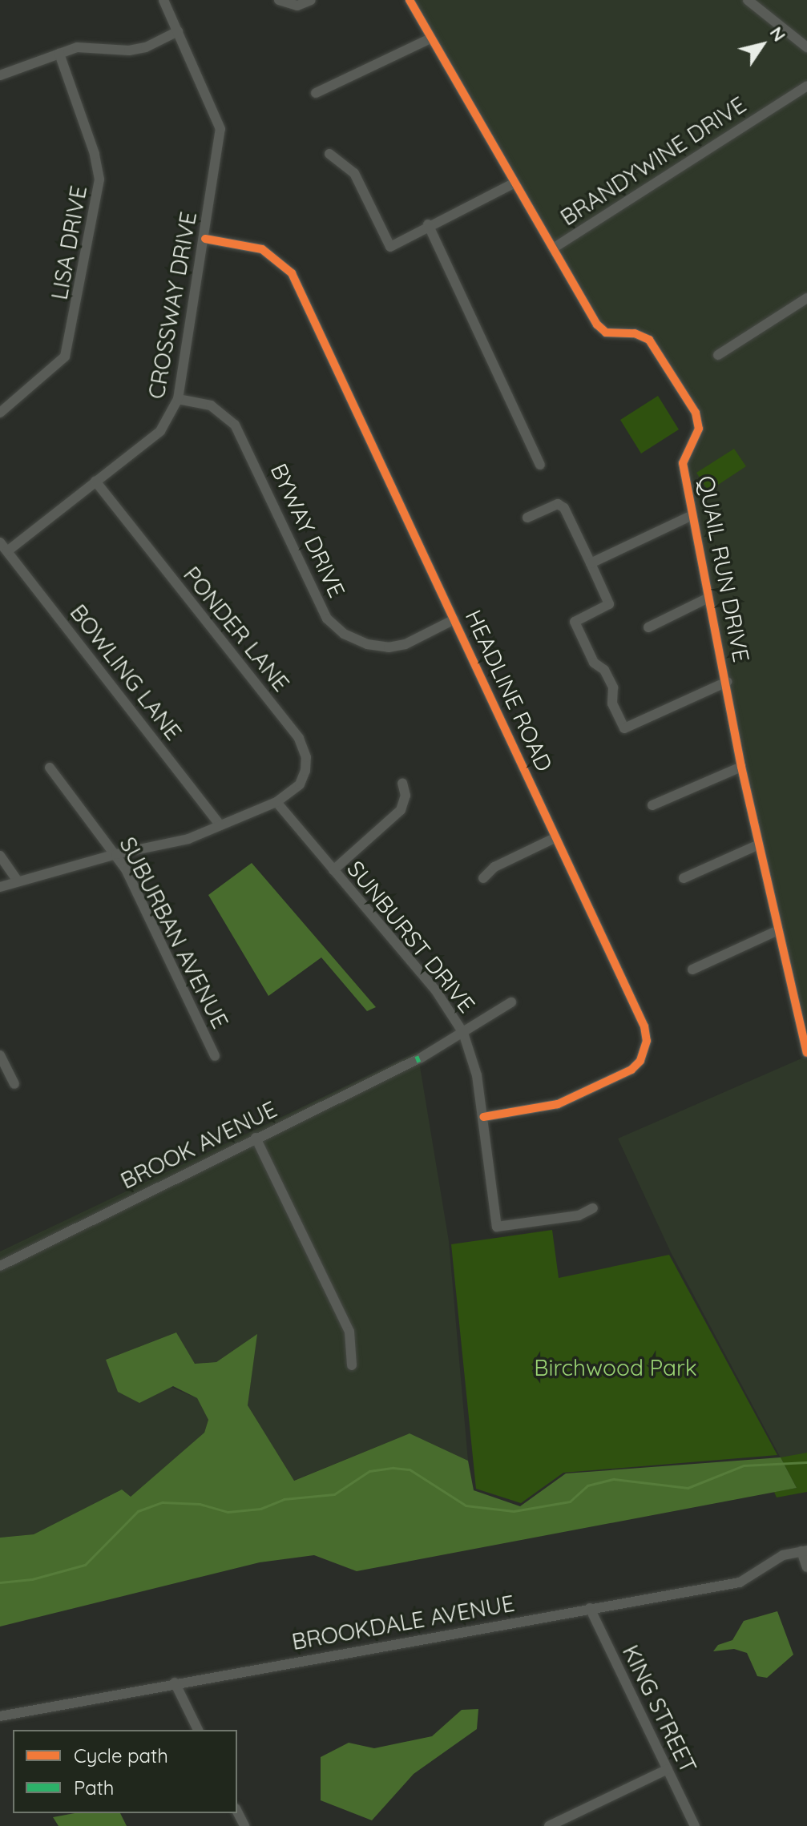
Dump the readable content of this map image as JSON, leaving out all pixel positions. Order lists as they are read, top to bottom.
{
  "streets": {
    "street": [
      "BRANDYWINE DRIVE",
      "LISA DRIVE",
      "CROSSWAY DRIVE",
      "BYWAY DRIVE",
      "QUAIL RUN DRIVE",
      "PONDER LANE",
      "BOWLING LANE",
      "HEADLINE ROAD",
      "SUBURBAN AVENUE",
      "SUNBURST DRIVE",
      "BROOK AVENUE",
      "BROOKDALE AVENUE",
      "KING STREET"
    ]
  },
  "crossings": [
    ["BRANDYWINE DRIVE", "QUAIL RUN DRIVE"],
    ["CROSSWAY DRIVE", "BYWAY DRIVE"],
    ["CROSSWAY DRIVE", "PONDER LANE"],
    ["CROSSWAY DRIVE", "BOWLING LANE"],
    ["CROSSWAY DRIVE", "HEADLINE ROAD"],
    ["BYWAY DRIVE", "HEADLINE ROAD"],
    ["PONDER LANE", "BOWLING LANE"],
    ["PONDER LANE", "SUBURBAN AVENUE"],
    ["PONDER LANE", "SUNBURST DRIVE"],
    ["HEADLINE ROAD", "SUNBURST DRIVE"],
    ["SUNBURST DRIVE", "BROOK AVENUE"],
    ["BROOKDALE AVENUE", "KING STREET"]
  ],
  "parks": ["Birchwood Park"],
  "legend": ["Cycle path", "Path"],
  "north": "top right"
}
